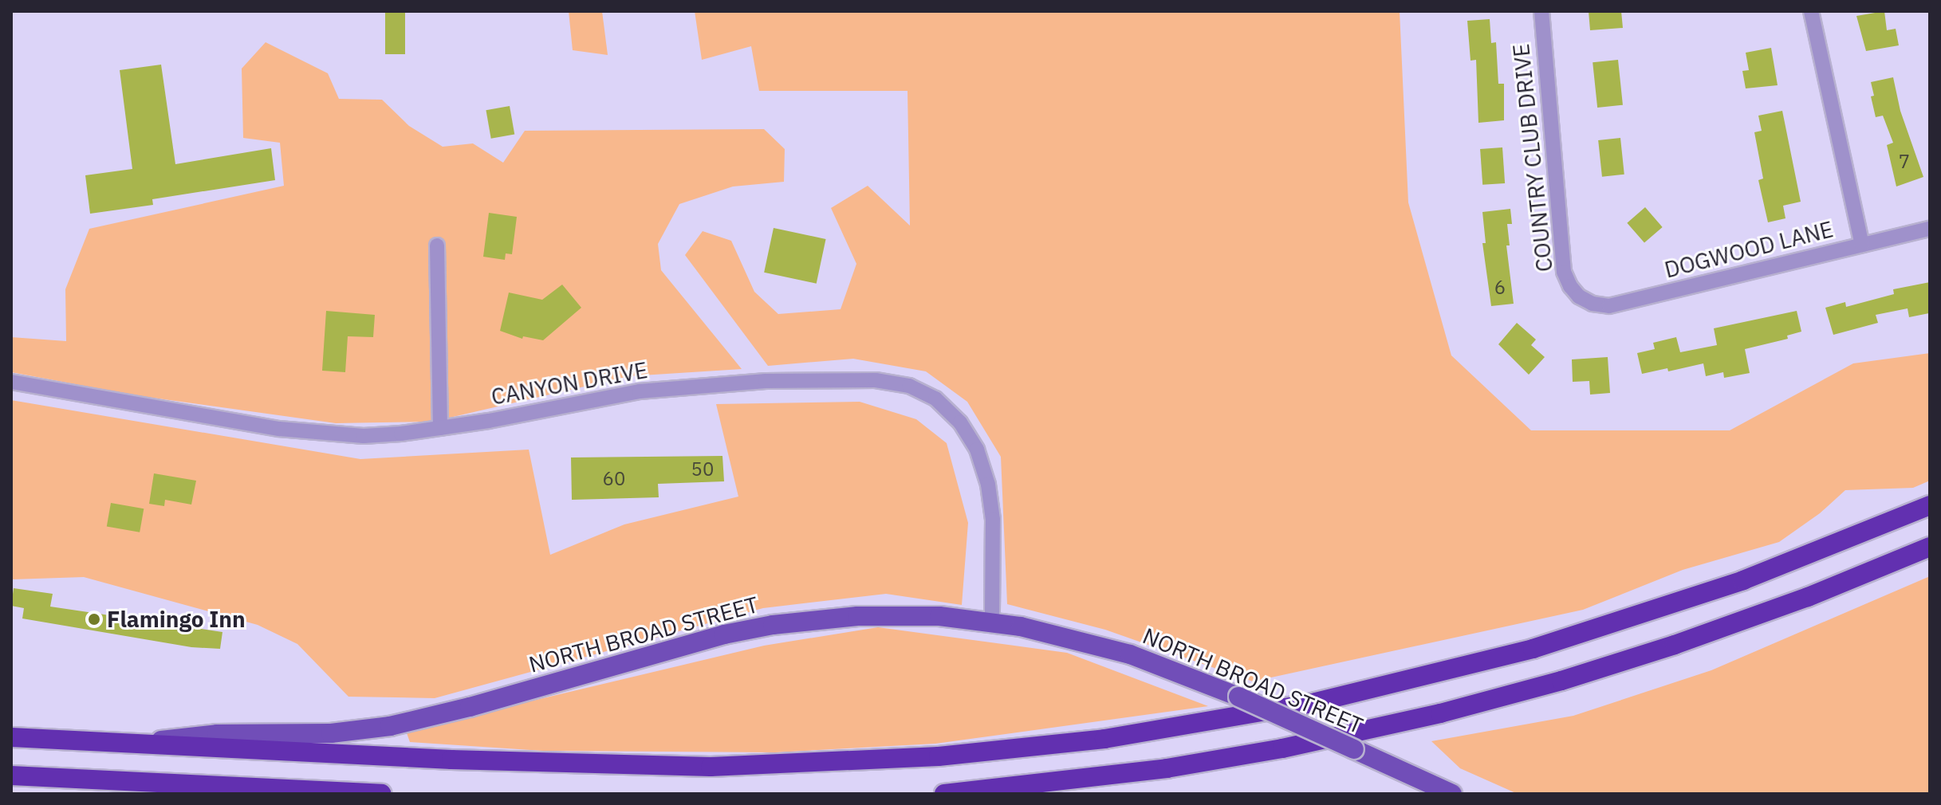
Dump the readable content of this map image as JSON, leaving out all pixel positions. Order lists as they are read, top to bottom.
{
  "streets": {
    "highway": ["NORTH BROAD STREET"],
    "street": ["COUNTRY CLUB DRIVE", "DOGWOOD LANE", "CANYON DRIVE"]
  },
  "crossings": [
    ["COUNTRY CLUB DRIVE", "DOGWOOD LANE"],
    ["CANYON DRIVE", "NORTH BROAD STREET"]
  ],
  "places": ["Flamingo Inn"],
  "house_numbers": [
    "7",
    "6",
    "50",
    "60"
  ]
}
